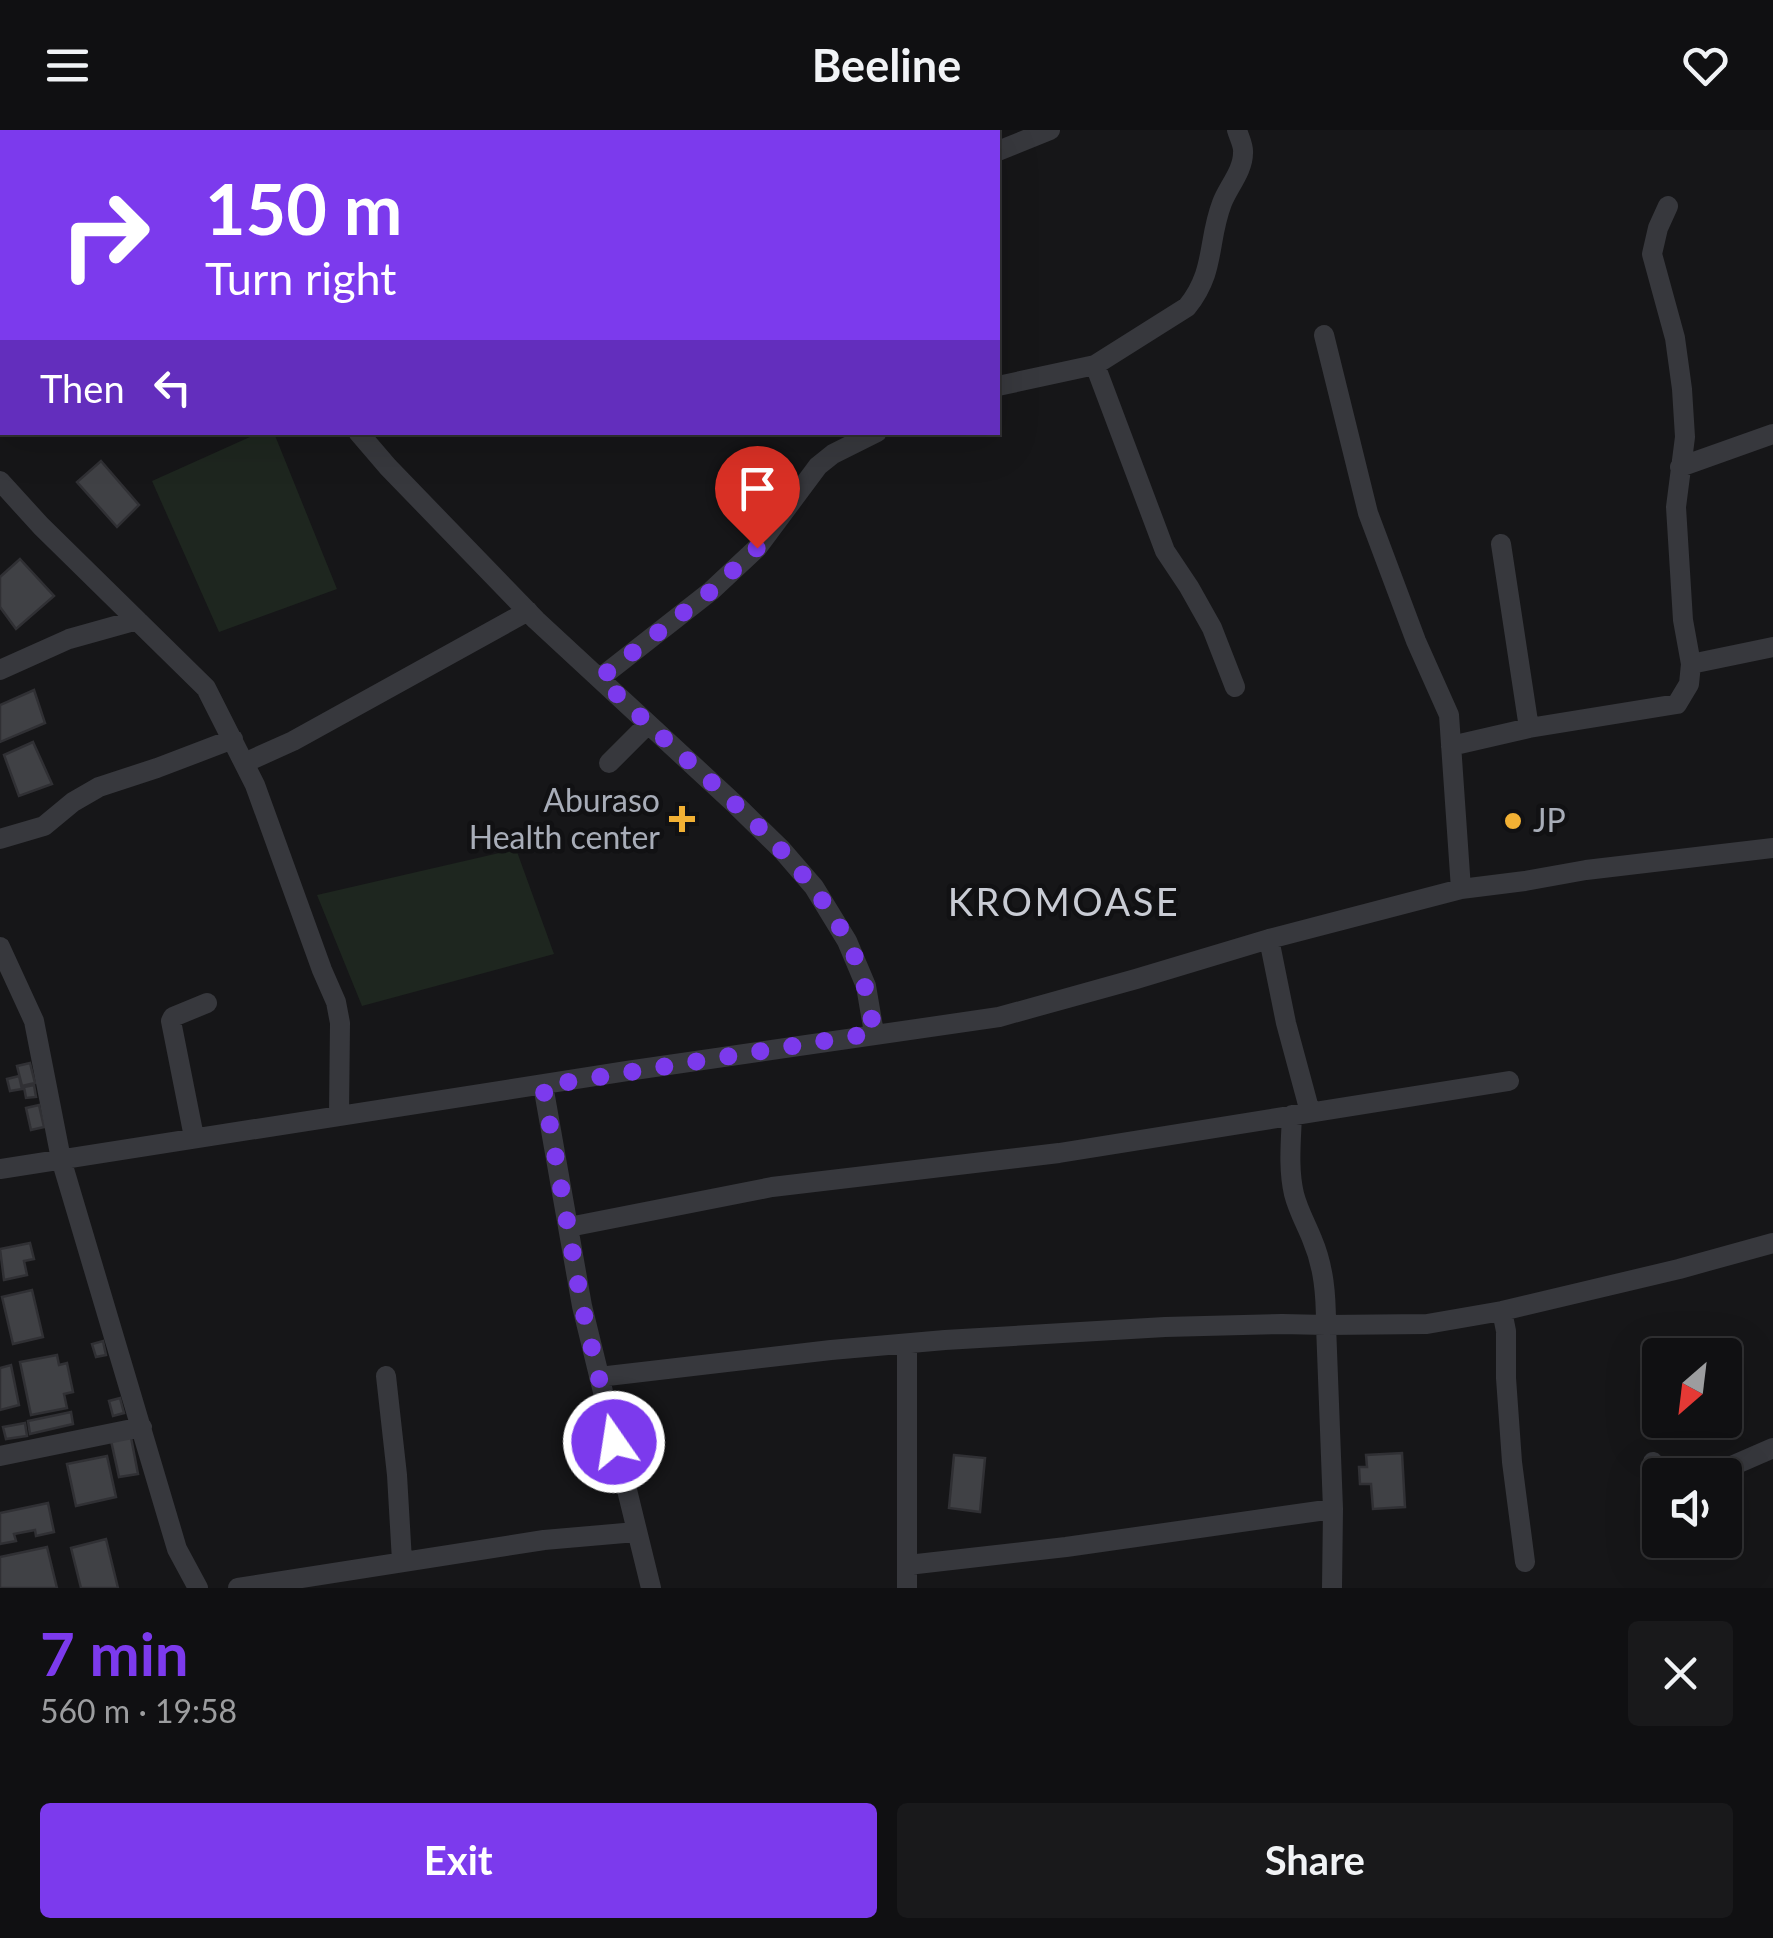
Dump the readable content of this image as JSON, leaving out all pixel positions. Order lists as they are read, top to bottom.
{
  "districts": ["KROMOASE"],
  "places": {
    "health": ["Aburaso Health center"],
    "other": ["JP"]
  },
  "north": "bottom left",
  "page": {
    "header": "Beeline",
    "turn": ["150 m", "Turn right"],
    "then": "Then",
    "heading": ["7 min", "560 m · 19:58"],
    "buttons": ["Exit", "Share"]
  }
}
